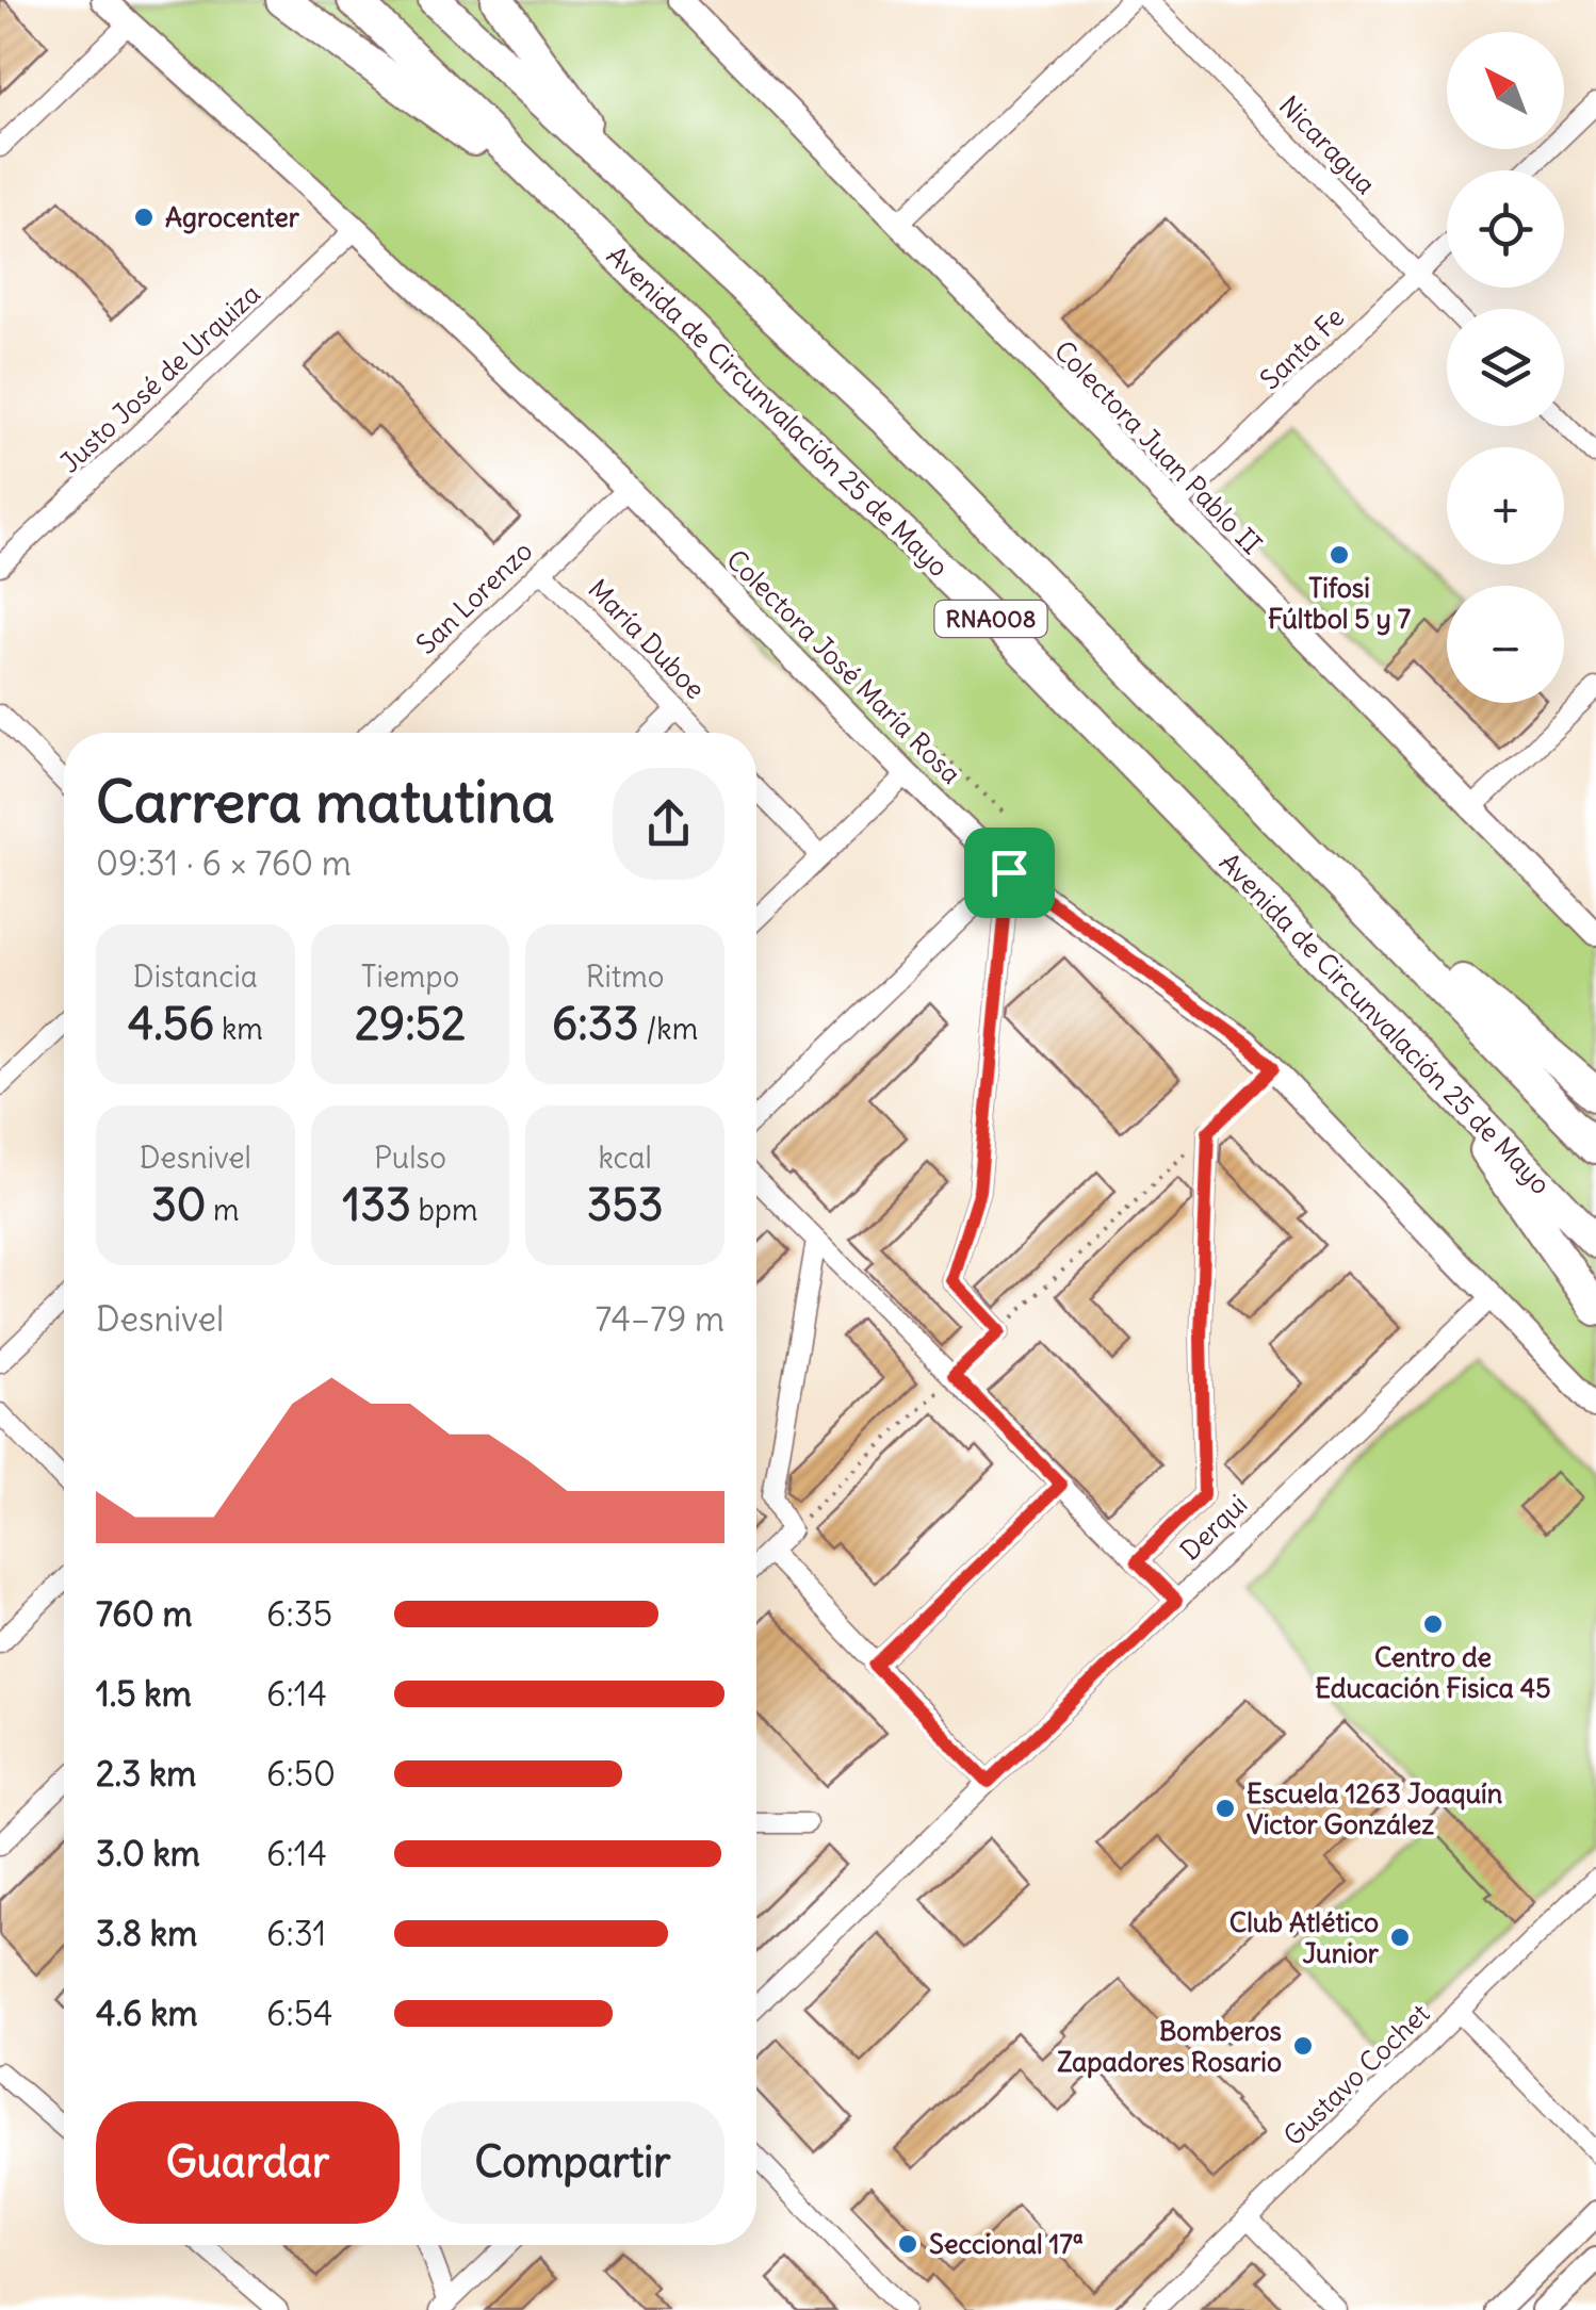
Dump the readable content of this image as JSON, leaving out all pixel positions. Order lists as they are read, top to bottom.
{
  "streets": {
    "highway": ["Avenida de Circunvalación 25 de Mayo", "RNA008"],
    "main road": ["Colectora Juan Pablo II", "Colectora José María Rosa"],
    "street": [
      "Nicaragua",
      "Santa Fe",
      "Justo José de Urquiza",
      "San Lorenzo",
      "María Duboe",
      "Derqui",
      "Gustavo Cochet"
    ]
  },
  "crossings": [
    ["Nicaragua", "Santa Fe"],
    ["Santa Fe", "Colectora Juan Pablo II"],
    ["Justo José de Urquiza", "Colectora José María Rosa"],
    ["San Lorenzo", "María Duboe"],
    ["San Lorenzo", "Colectora José María Rosa"],
    ["Colectora José María Rosa", "Derqui"]
  ],
  "places": [
    "Agrocenter",
    "Tifosi Fúltbol 5 y 7",
    "Centro de Educación Fisica 45",
    "Escuela 1263 Joaquín Victor González",
    "Club Atlético Junior",
    "Bomberos Zapadores Rosario",
    "Seccional 17ª"
  ],
  "north": "top left",
  "page": {
    "map_buttons": ["+", "−"],
    "heading": ["Carrera matutina", "09:31 · 6 × 760 m"],
    "stats": [
      ["Distancia", "4.56 km"],
      ["Tiempo", "29:52"],
      ["Ritmo", "6:33 /km"],
      ["Desnivel", "30 m"],
      ["Pulso", "133 bpm"],
      ["kcal", "353"]
    ],
    "chart": ["Desnivel", "74–79 m"],
    "list": [
      {
        "name": "760 m",
        "note": "6:35"
      },
      {
        "name": "1.5 km",
        "note": "6:14"
      },
      {
        "name": "2.3 km",
        "note": "6:50"
      },
      {
        "name": "3.0 km",
        "note": "6:14"
      },
      {
        "name": "3.8 km",
        "note": "6:31"
      },
      {
        "name": "4.6 km",
        "note": "6:54"
      }
    ],
    "buttons": ["Guardar", "Compartir"]
  }
}
